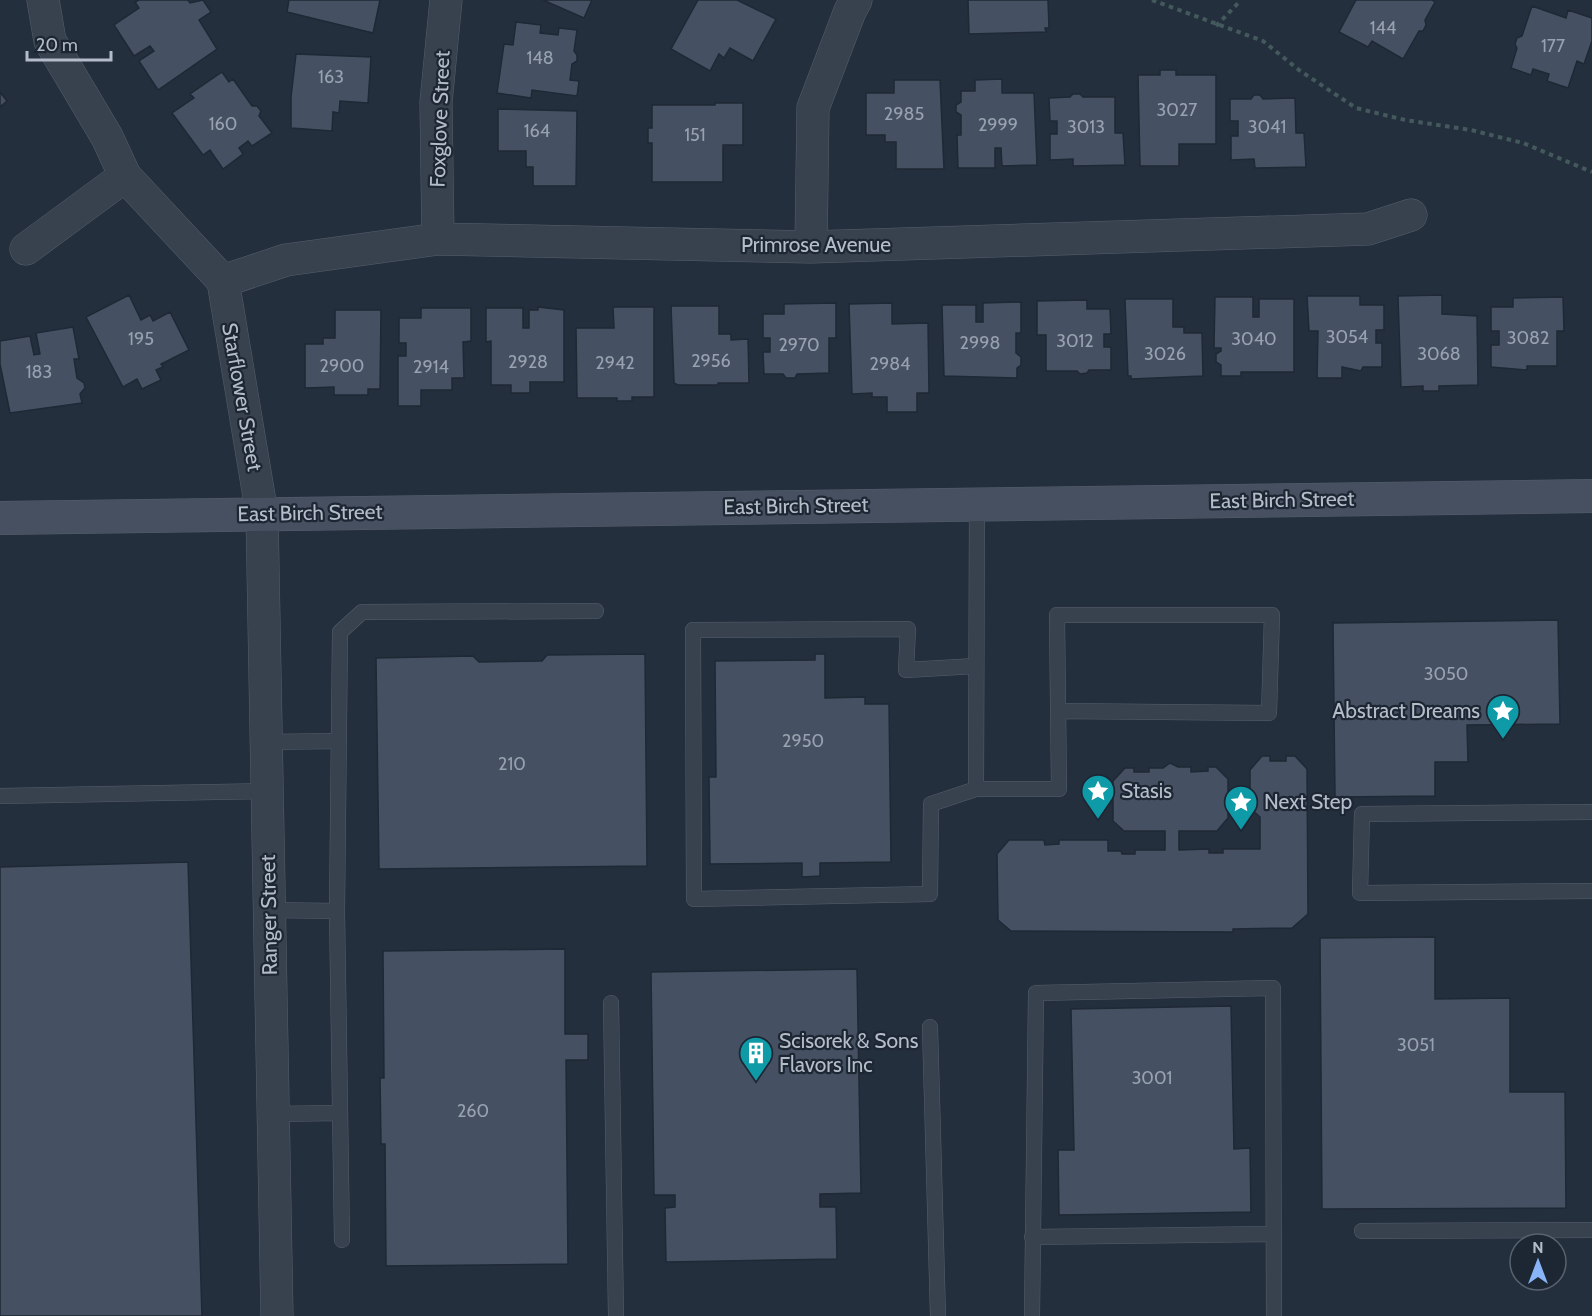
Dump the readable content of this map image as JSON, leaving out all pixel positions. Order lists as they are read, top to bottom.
{
  "streets": {
    "street": [
      "Foxglove Street",
      "Primrose Avenue",
      "Starflower Street",
      "East Birch Street",
      "Ranger Street"
    ]
  },
  "crossings": [
    ["Foxglove Street", "Primrose Avenue"],
    ["Primrose Avenue", "Starflower Street"],
    ["Starflower Street", "East Birch Street"],
    ["Starflower Street", "Ranger Street"],
    ["East Birch Street", "Ranger Street"]
  ],
  "places": {
    "place": ["Abstract Dreams", "Stasis", "Next Step"],
    "building": ["Scisorek & Sons Flavors Inc"]
  },
  "house_numbers": [
    "144",
    "177",
    "148",
    "163",
    "3027",
    "2985",
    "160",
    "2999",
    "3013",
    "3041",
    "164",
    "151",
    "3054",
    "3082",
    "195",
    "3040",
    "3012",
    "2998",
    "2970",
    "3026",
    "3068",
    "2956",
    "2928",
    "2942",
    "2984",
    "2900",
    "2914",
    "183",
    "3050",
    "2950",
    "210",
    "3051",
    "3001",
    "260"
  ],
  "scale_bar": "20 m",
  "north": "top"
}
